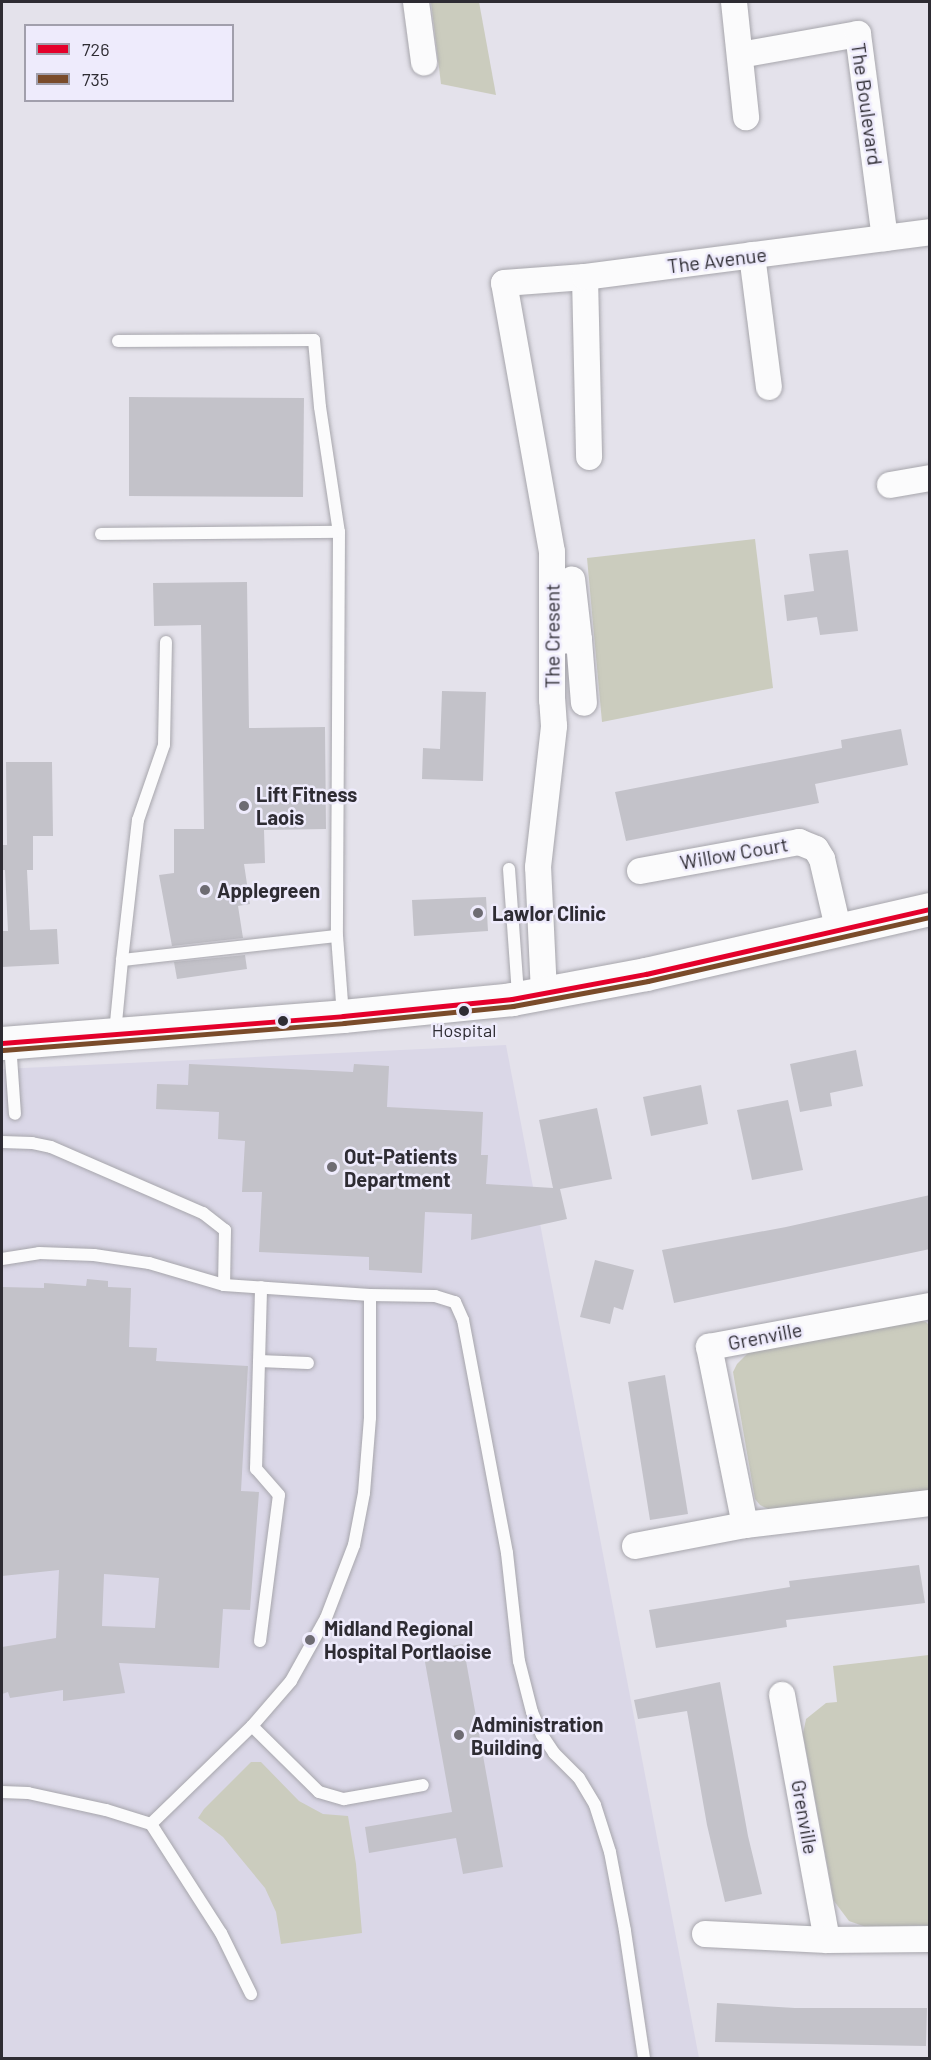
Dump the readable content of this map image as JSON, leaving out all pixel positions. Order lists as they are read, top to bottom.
{
  "streets": {
    "street": [
      "The Boulevard",
      "The Avenue",
      "The Cresent",
      "Willow Court",
      "Grenville"
    ]
  },
  "crossings": [
    ["The Boulevard", "The Avenue"],
    ["The Avenue", "The Cresent"]
  ],
  "places": [
    "Lift Fitness Laois",
    "Applegreen",
    "Lawlor Clinic",
    "Hospital",
    "Out-Patients Department",
    "Midland Regional Hospital Portlaoise",
    "Administration Building"
  ],
  "lines": ["transit line 726", "transit line 735"],
  "legend": ["726", "735"]
}
